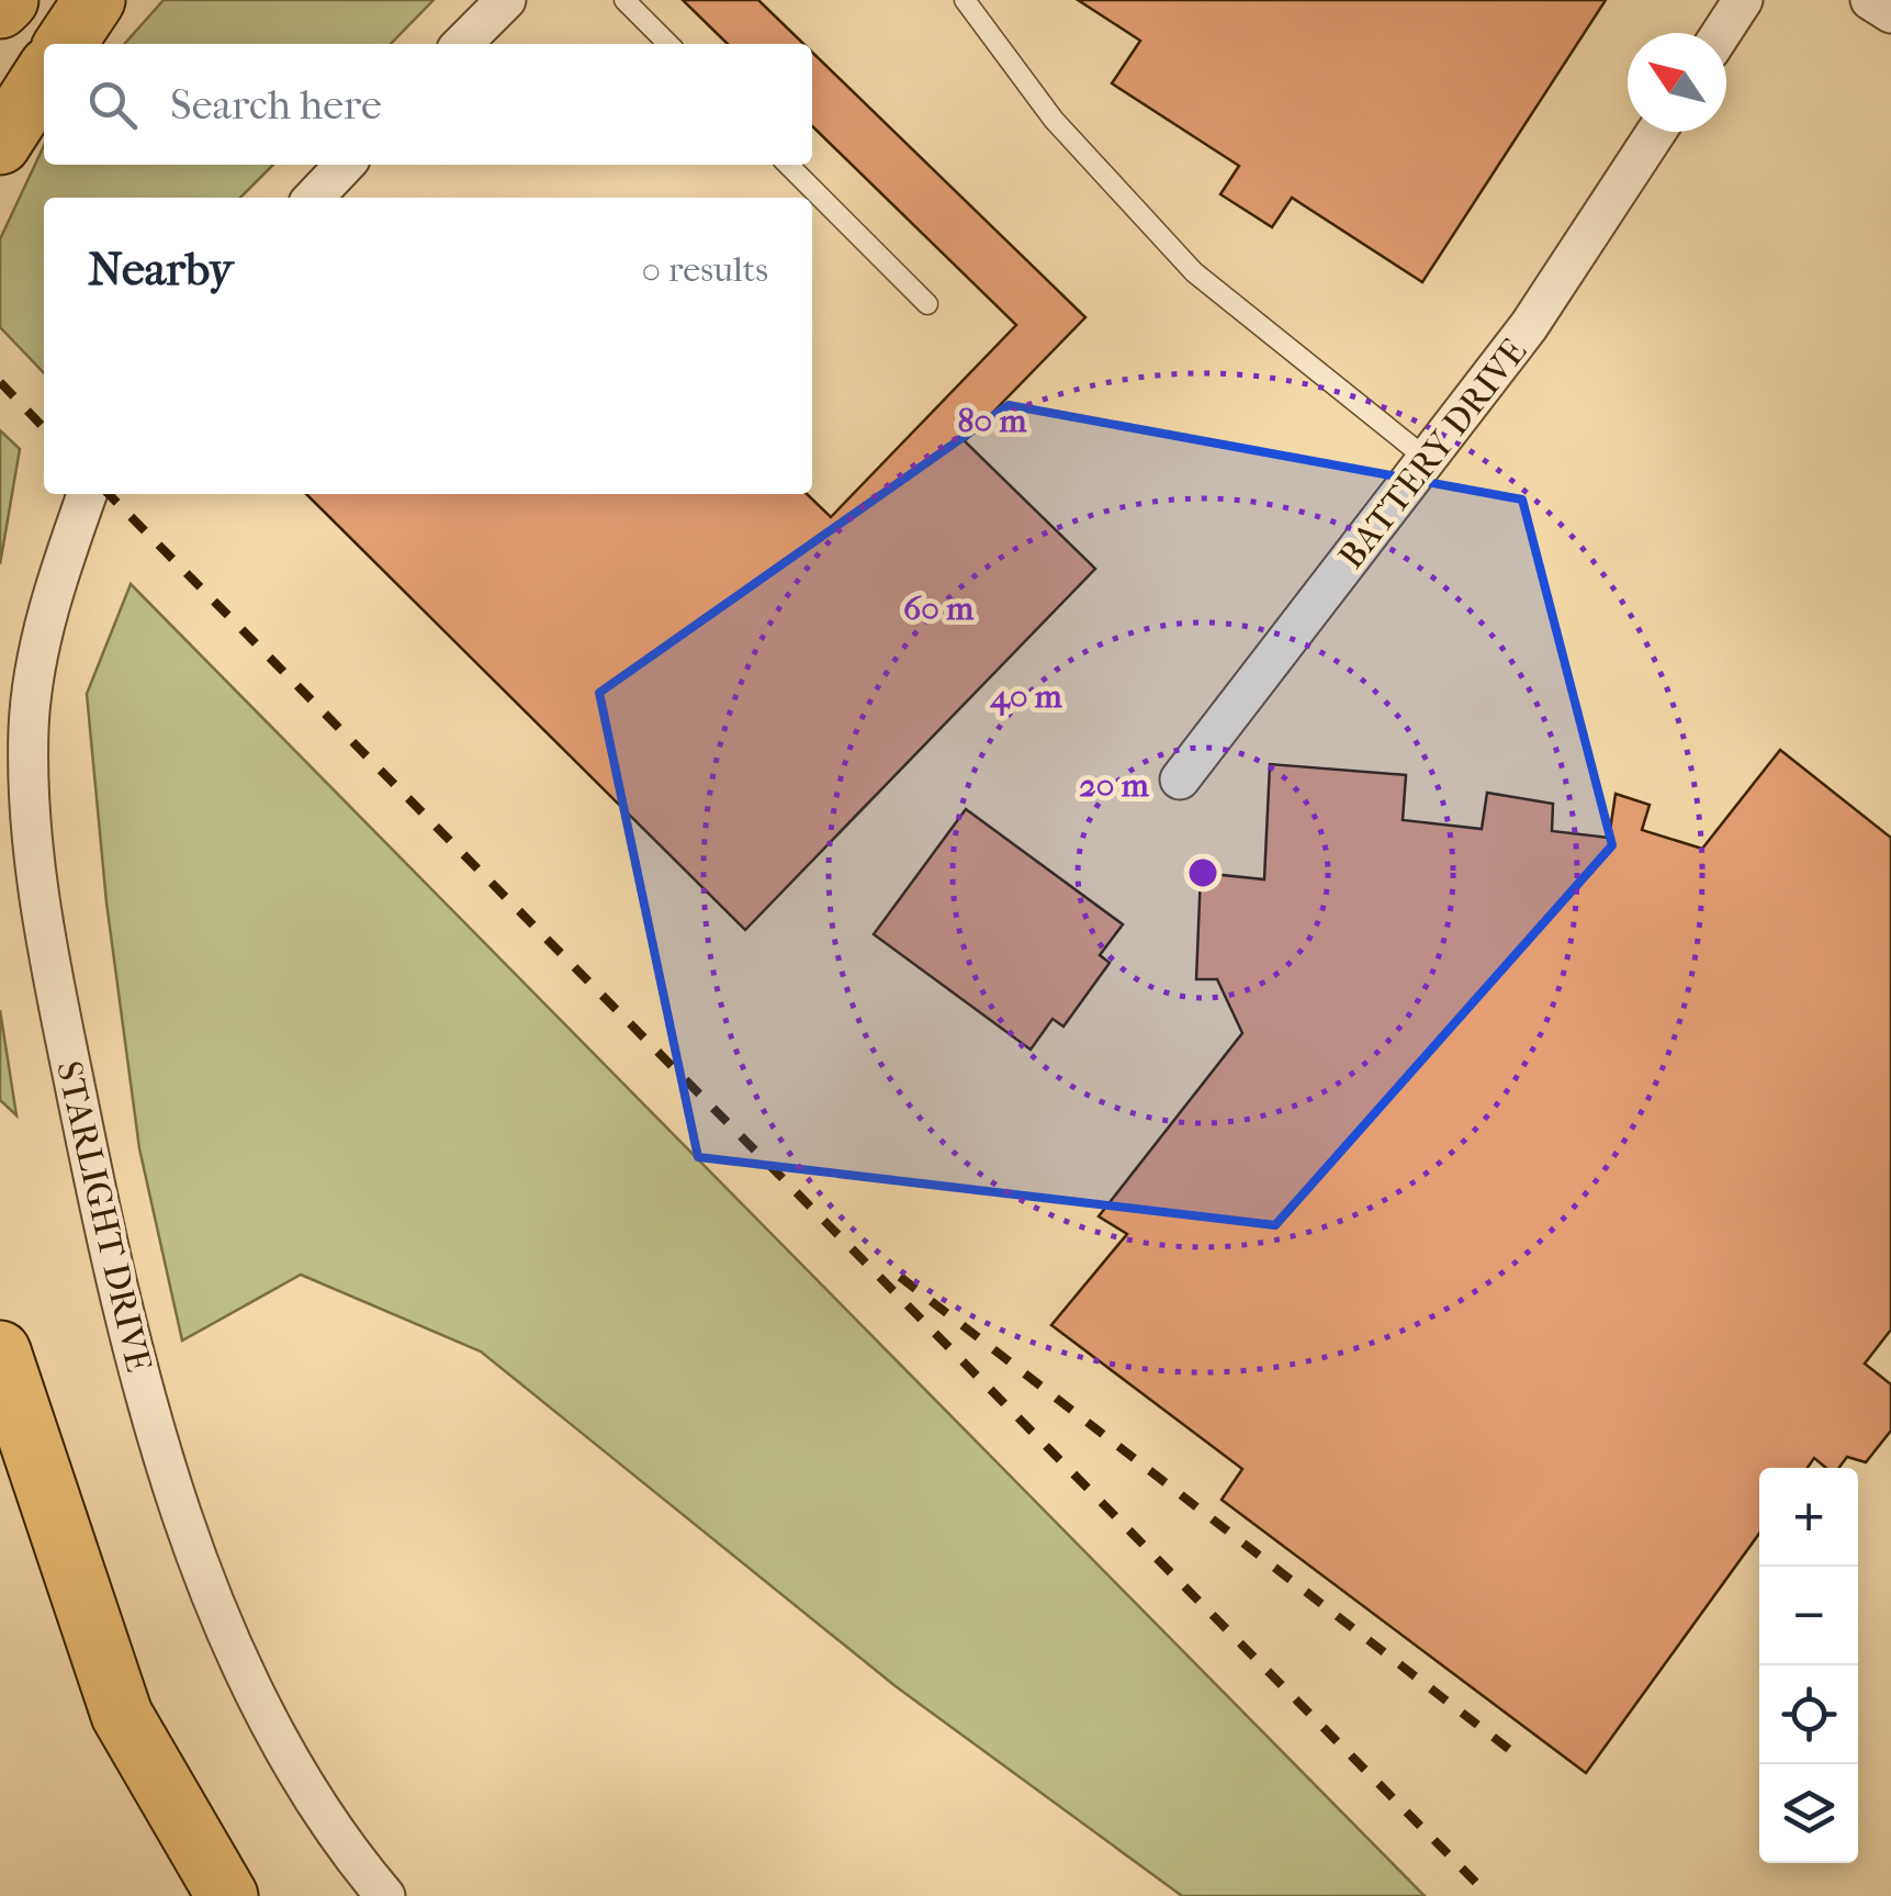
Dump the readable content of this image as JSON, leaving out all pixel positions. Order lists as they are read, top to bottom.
{
  "streets": {
    "street": ["BATTERY DRIVE", "STARLIGHT DRIVE"]
  },
  "north": "top left",
  "page": {
    "search": "Search here",
    "heading": ["Nearby", "0 results"],
    "map_buttons": ["+", "−"]
  },
  "rings": [
    "80 m",
    "60 m",
    "40 m",
    "20 m"
  ]
}
